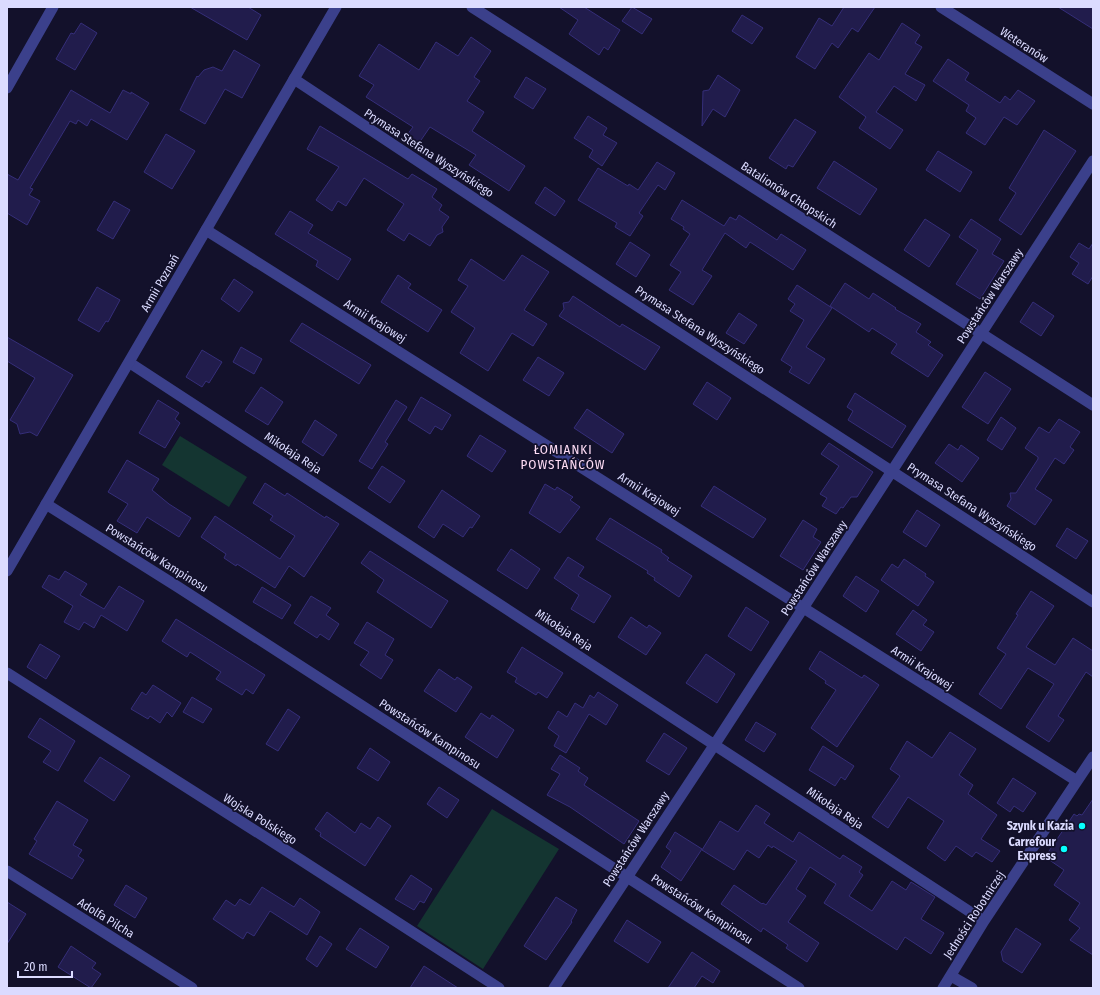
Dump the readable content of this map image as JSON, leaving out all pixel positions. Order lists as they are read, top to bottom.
{
  "streets": {
    "street": [
      "Weteranów",
      "Prymasa Stefana Wyszyńskiego",
      "Batalionów Chłopskich",
      "Armii Poznań",
      "Powstańców Warszawy",
      "Armii Krajowej",
      "Mikołaja Reja",
      "Powstańców Kampinosu",
      "Wojska Polskiego",
      "Jedności Robotniczej",
      "Adolfa Pilcha"
    ]
  },
  "crossings": [
    ["Prymasa Stefana Wyszyńskiego", "Armii Poznań"],
    ["Prymasa Stefana Wyszyńskiego", "Powstańców Warszawy"],
    ["Batalionów Chłopskich", "Powstańców Warszawy"],
    ["Armii Poznań", "Armii Krajowej"],
    ["Armii Poznań", "Mikołaja Reja"],
    ["Armii Poznań", "Powstańców Kampinosu"],
    ["Powstańców Warszawy", "Armii Krajowej"],
    ["Powstańców Warszawy", "Mikołaja Reja"],
    ["Powstańców Warszawy", "Powstańców Kampinosu"],
    ["Armii Krajowej", "Jedności Robotniczej"],
    ["Mikołaja Reja", "Jedności Robotniczej"]
  ],
  "districts": ["ŁOMIANKI POWSTAŃCÓW"],
  "places": ["Szynk u Kazia", "Carrefour Express"],
  "scale_bar": "20 m"
}
